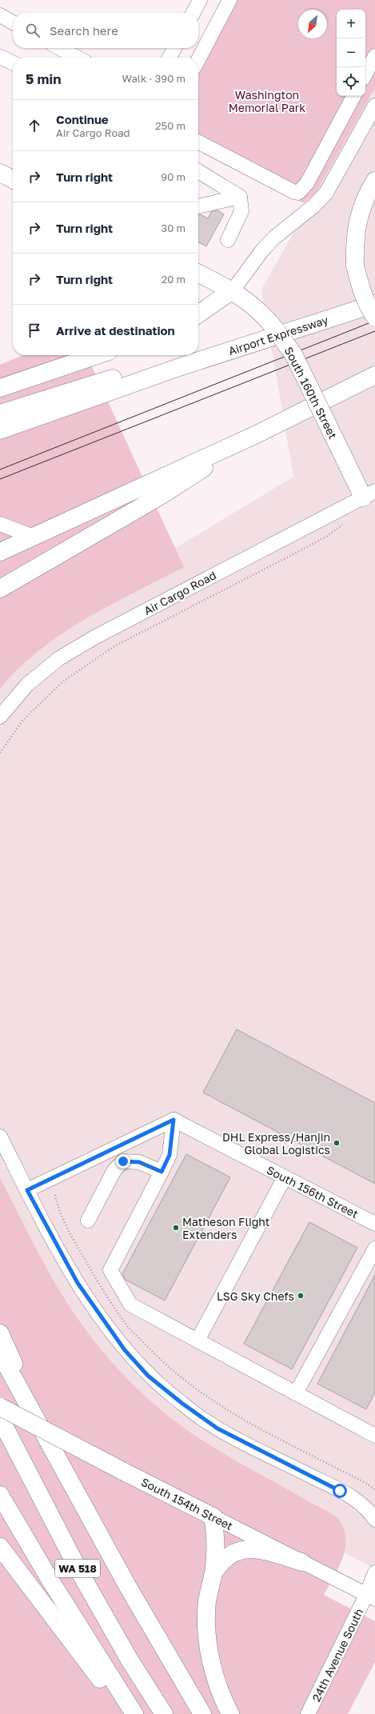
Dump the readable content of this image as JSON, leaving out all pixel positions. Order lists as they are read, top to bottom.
{
  "streets": {
    "main road": [
      "Airport Expressway",
      "South 160th Street",
      "South 154th Street",
      "WA 518"
    ],
    "street": ["Air Cargo Road", "South 156th Street", "24th Avenue South"]
  },
  "crossings": [
    ["South 160th Street", "Air Cargo Road"],
    ["South 154th Street", "24th Avenue South"]
  ],
  "parks": ["Washington Memorial Park"],
  "places": ["DHL Express/Hanjin Global Logistics", "Matheson Flight Extenders", "LSG Sky Chefs"],
  "north": "bottom left",
  "page": {
    "map_buttons": ["+", "−"],
    "search": "Search here",
    "heading": ["5 min", "Walk · 390 m"],
    "list": [
      ["Continue", "Air Cargo Road", "250 m"],
      ["Turn right", "90 m"],
      ["Turn right", "30 m"],
      ["Turn right", "20 m"],
      "Arrive at destination"
    ]
  }
}
